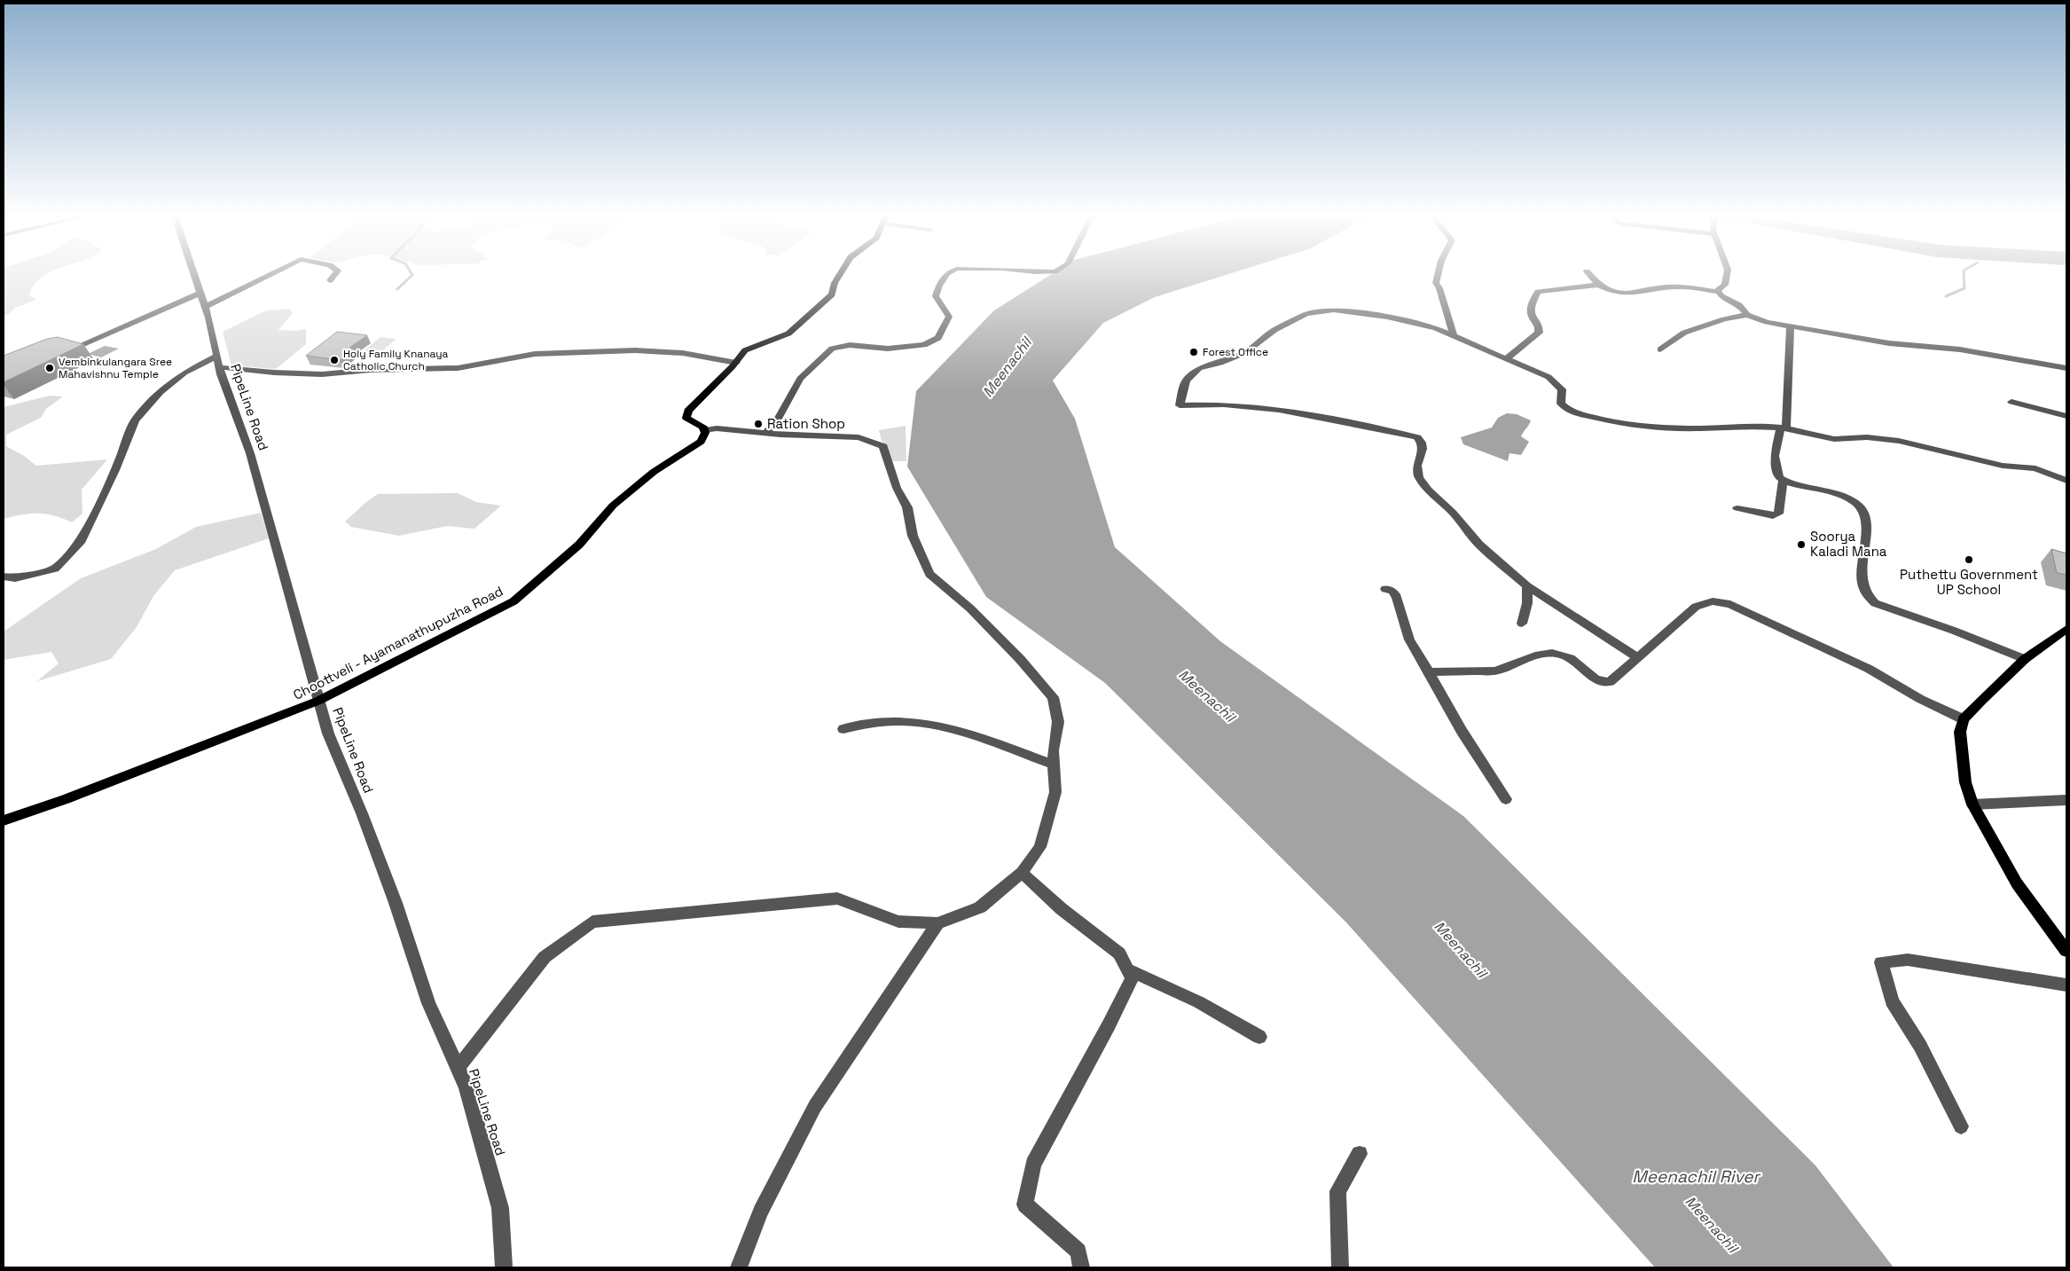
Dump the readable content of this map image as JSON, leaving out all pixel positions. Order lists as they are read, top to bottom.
{
  "streets": {
    "main road": ["Choottveli - Ayamanathupuzha Road"],
    "street": ["PipeLine Road"]
  },
  "crossings": [
    ["PipeLine Road", "Choottveli - Ayamanathupuzha Road"]
  ],
  "water": ["Meenachil", "Meenachil River"],
  "places": [
    "Forest Office",
    "Holy Family Knanaya Catholic Church",
    "Vembinkulangara Sree Mahavishnu Temple",
    "Ration Shop",
    "Soorya Kaladi Mana",
    "Puthettu Government UP School"
  ]
}
